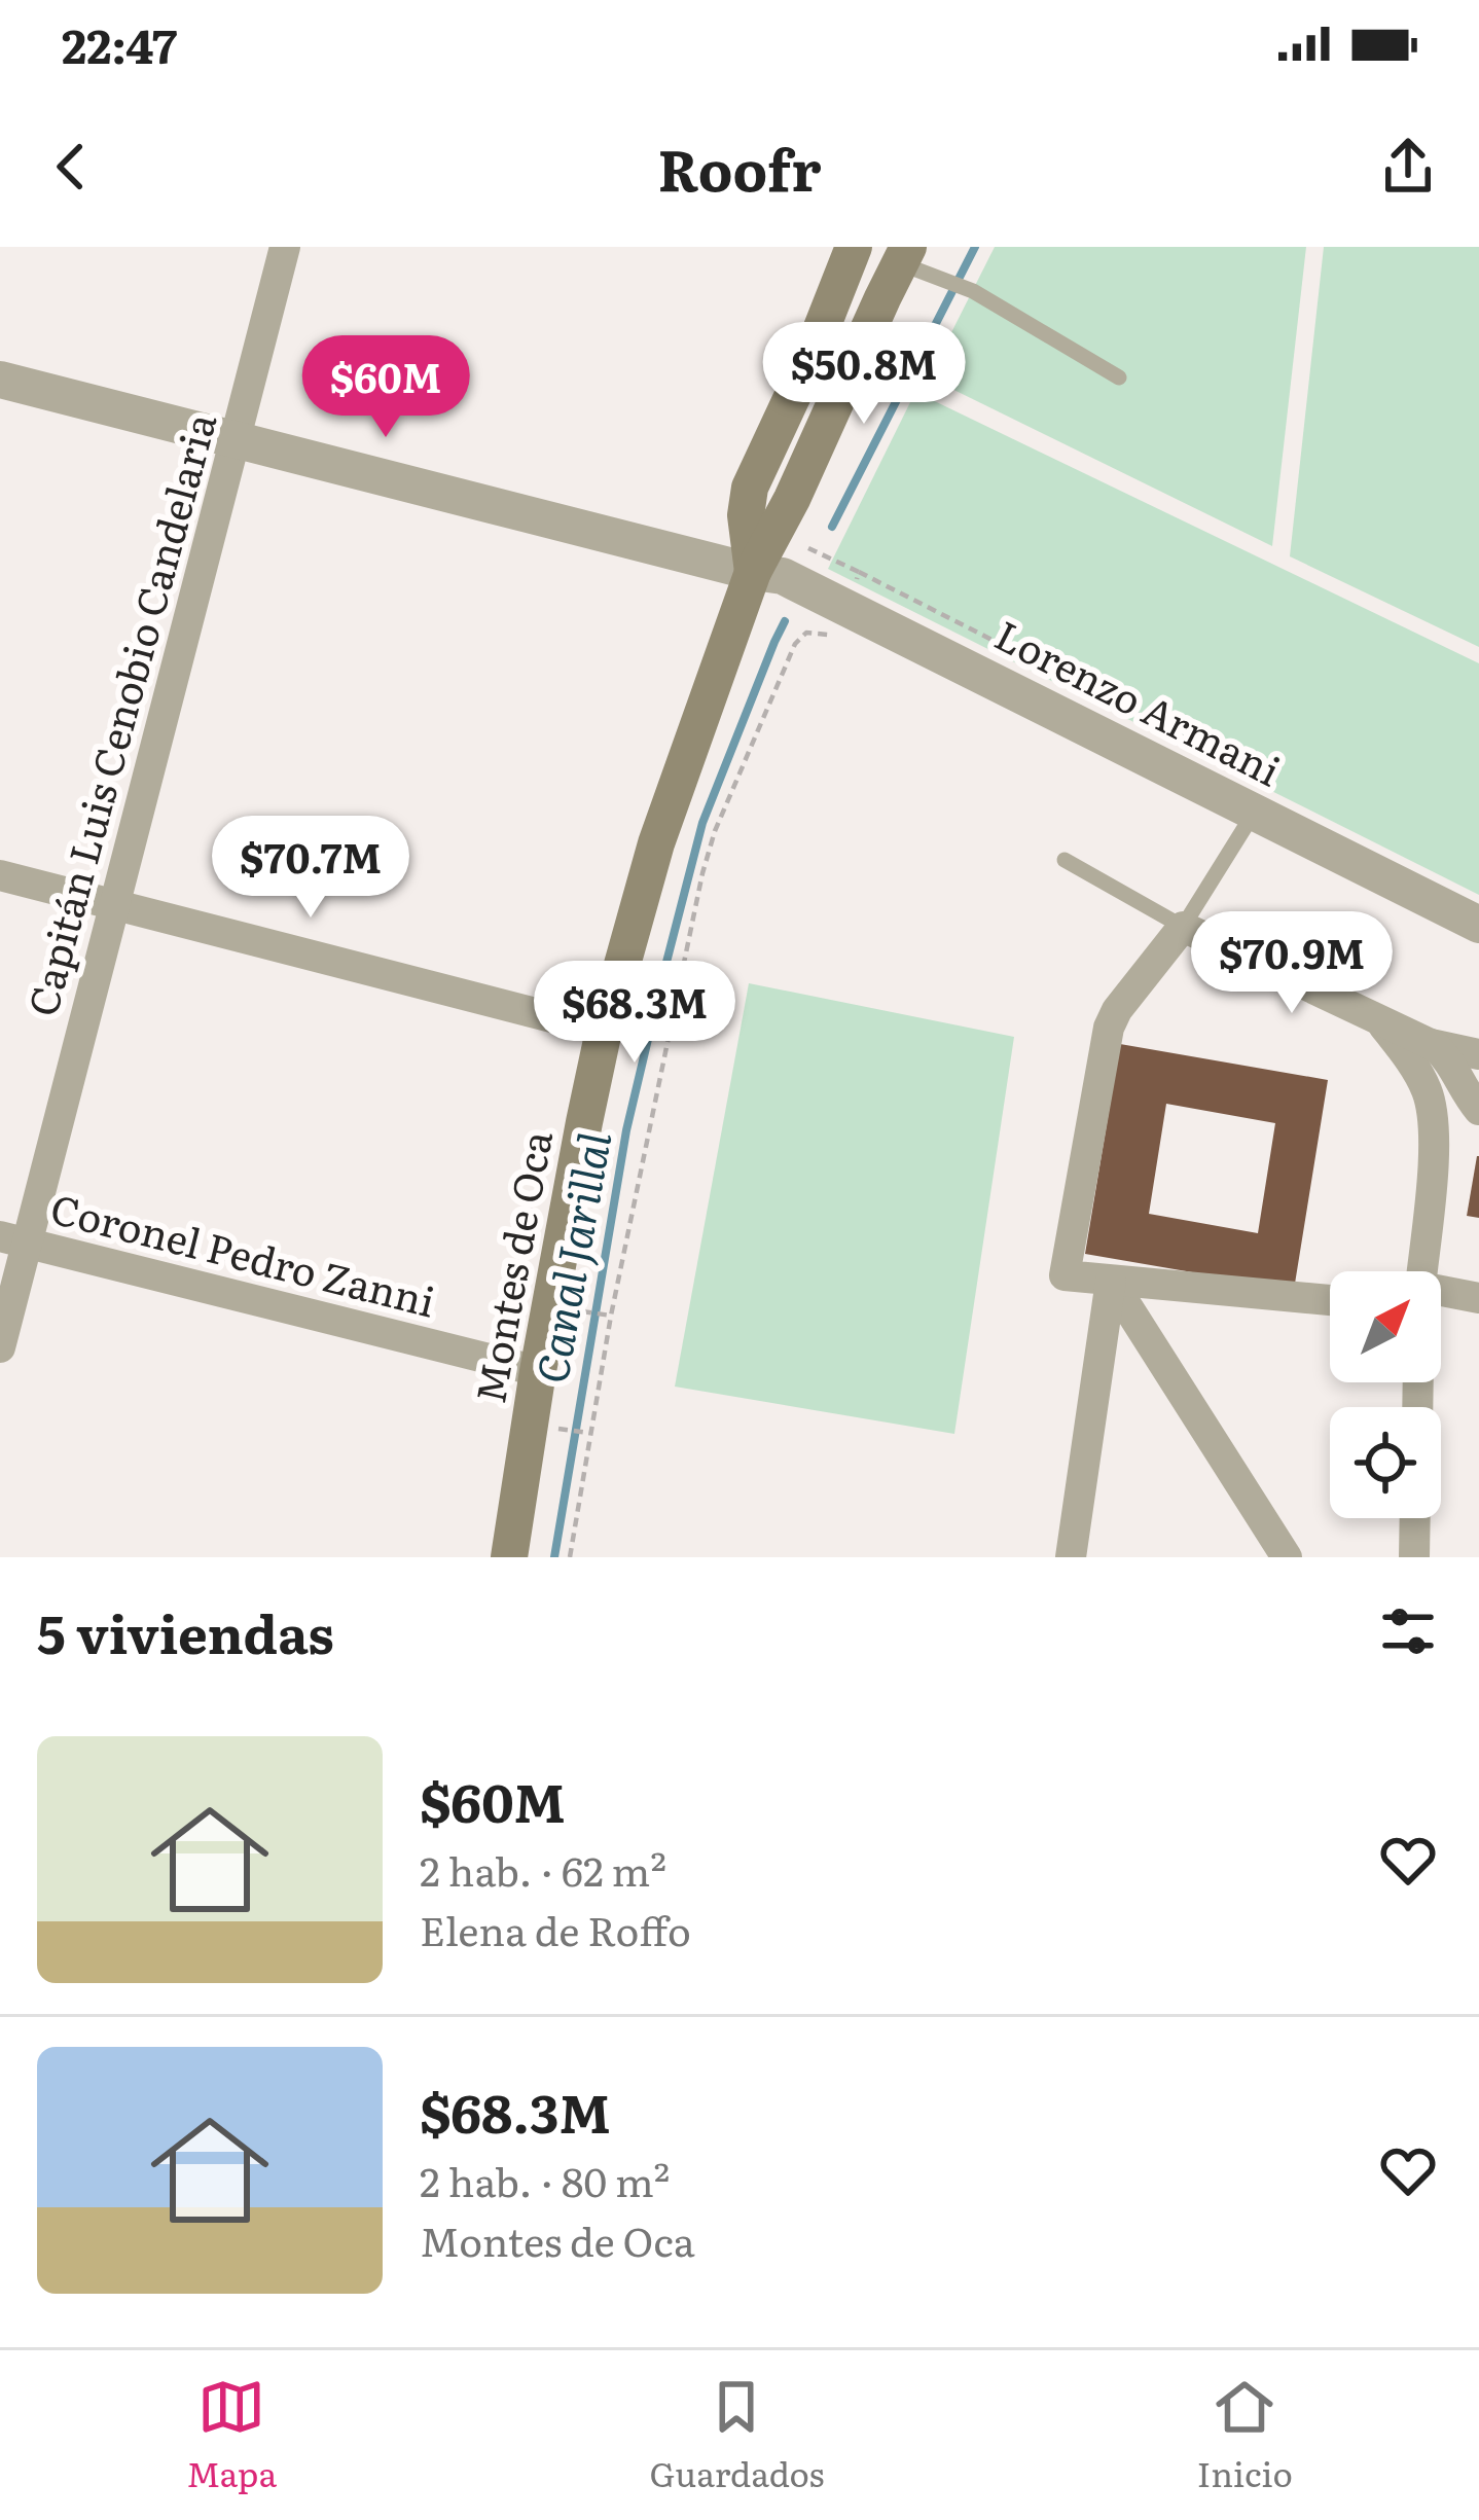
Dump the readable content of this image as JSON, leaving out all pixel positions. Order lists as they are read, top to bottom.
{
  "streets": {
    "main road": ["Montes de Oca"],
    "street": ["Lorenzo Armani", "Capitán Luis Cenobio Candelaria", "Coronel Pedro Zanni"]
  },
  "crossings": [
    ["Lorenzo Armani", "Capitán Luis Cenobio Candelaria"],
    ["Lorenzo Armani", "Montes de Oca"],
    ["Capitán Luis Cenobio Candelaria", "Coronel Pedro Zanni"],
    ["Coronel Pedro Zanni", "Montes de Oca"]
  ],
  "water": ["Canal Jarillal"],
  "north": "top right",
  "page": {
    "status": "22:47",
    "header": "Roofr",
    "price": [
      "$50.8M",
      "$60M",
      "$70.7M",
      "$70.9M",
      "$68.3M"
    ],
    "heading": "5 viviendas",
    "list": [
      {
        "name": "$60M",
        "note": "2 hab. · 62 m² · Elena de Roffo"
      },
      {
        "name": "$68.3M",
        "note": "2 hab. · 80 m² · Montes de Oca"
      }
    ],
    "tabs": ["Mapa", "Guardados", "Inicio"]
  }
}
